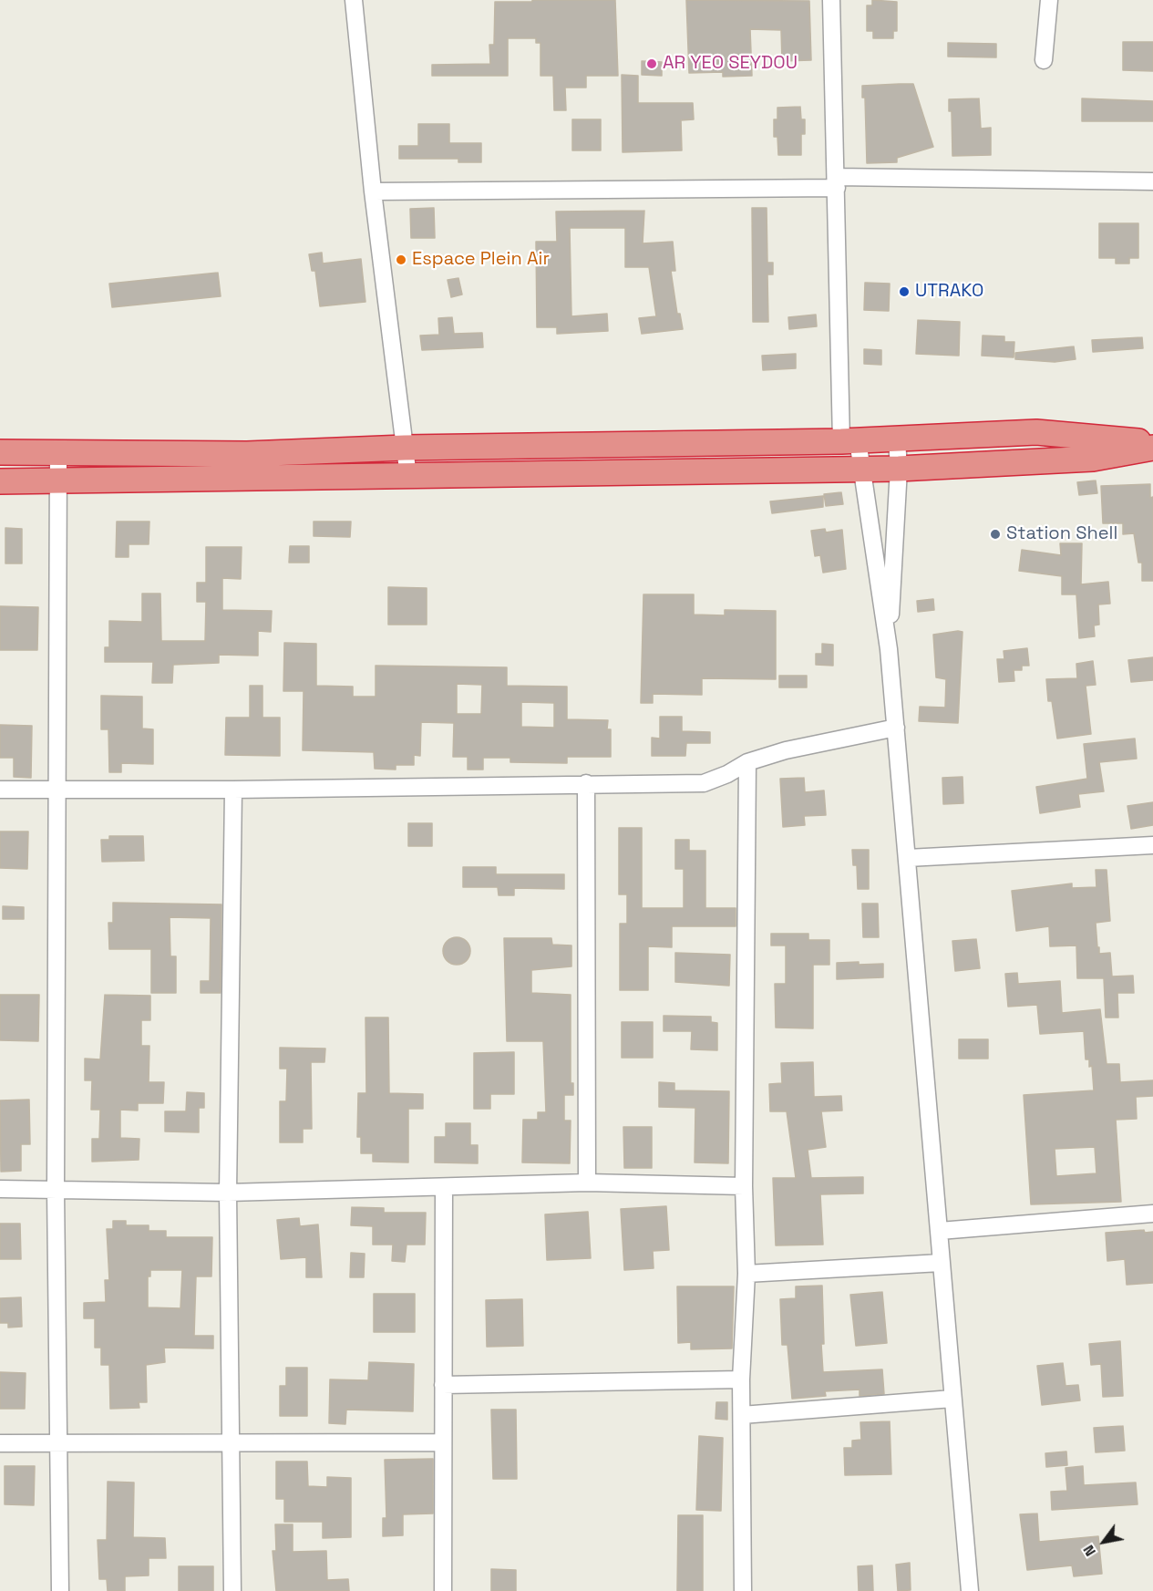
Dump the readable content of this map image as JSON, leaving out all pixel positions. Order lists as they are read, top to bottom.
{
  "places": [
    "AR YEO SEYDOU",
    "Espace Plein Air",
    "UTRAKO",
    "Station Shell"
  ],
  "north": "bottom left"
}
